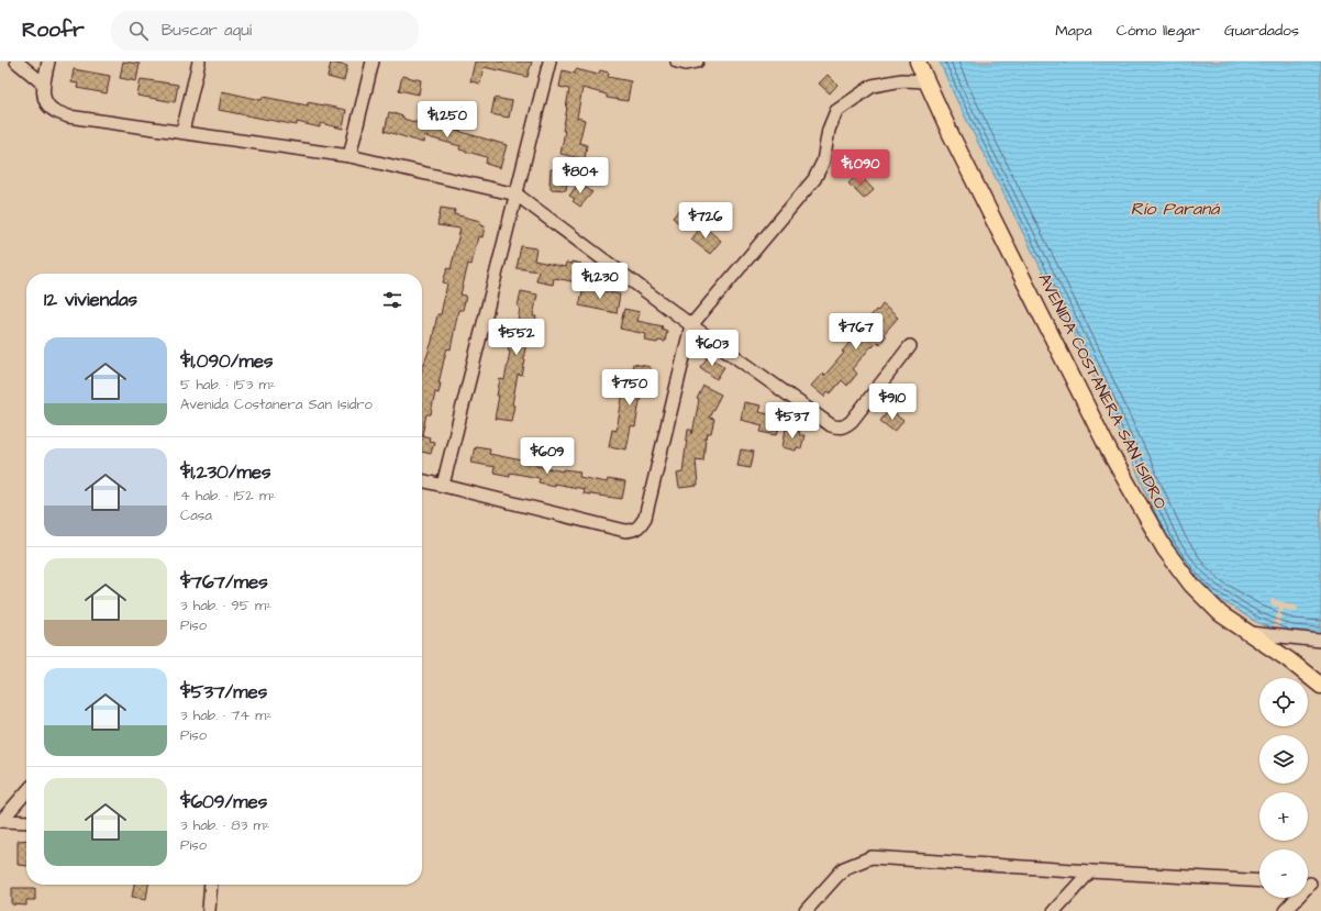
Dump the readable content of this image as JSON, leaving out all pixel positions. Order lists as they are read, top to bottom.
{
  "streets": {
    "main road": ["AVENIDA COSTANERA SAN ISIDRO"]
  },
  "water": ["Río Paraná"],
  "page": {
    "header": "Roofr",
    "search": "Buscar aquí",
    "nav": ["Mapa", "Cómo llegar", "Guardados"],
    "price": [
      "$1,250",
      "$1,090",
      "$804",
      "$726",
      "$1,230",
      "$767",
      "$552",
      "$603",
      "$750",
      "$910",
      "$537",
      "$609"
    ],
    "heading": "12 viviendas",
    "list": [
      {
        "name": "$1,090/mes",
        "note": "5 hab. · 153 m² · Avenida Costanera San Isidro"
      },
      {
        "name": "$1,230/mes",
        "note": "4 hab. · 152 m² · Casa"
      },
      {
        "name": "$767/mes",
        "note": "3 hab. · 95 m² · Piso"
      },
      {
        "name": "$537/mes",
        "note": "3 hab. · 74 m² · Piso"
      },
      {
        "name": "$609/mes",
        "note": "3 hab. · 83 m² · Piso"
      }
    ],
    "map_buttons": ["+", "−"]
  }
}
